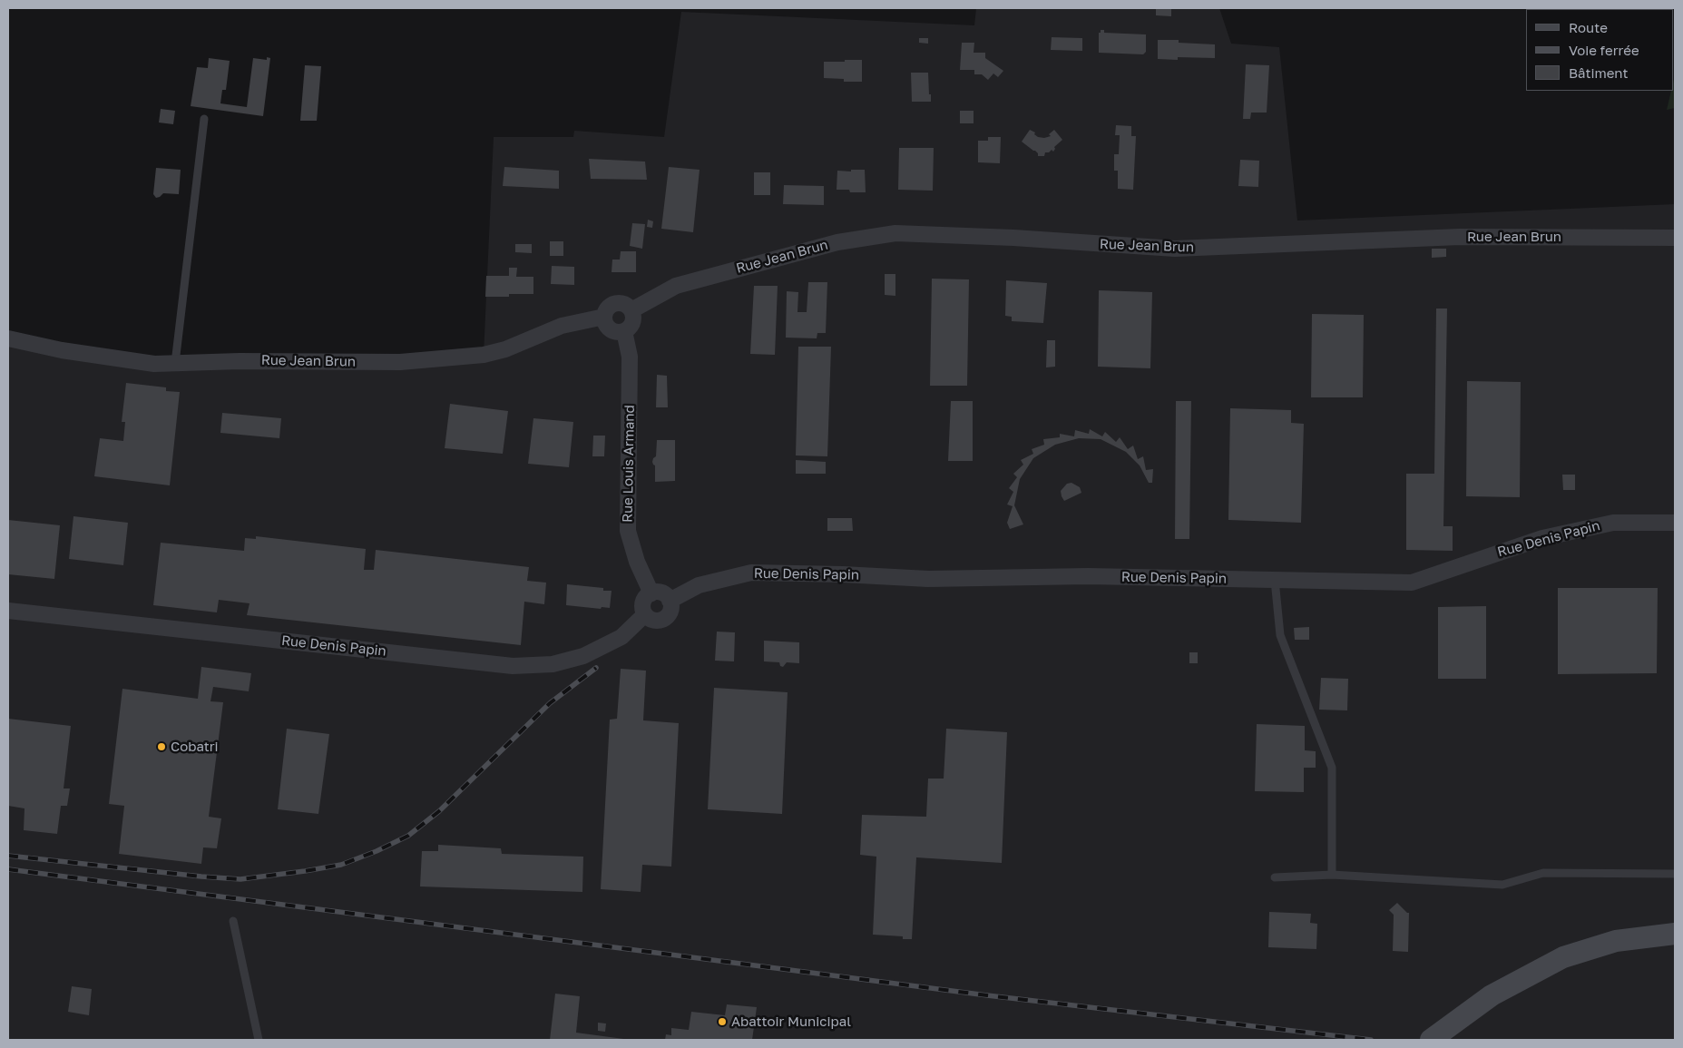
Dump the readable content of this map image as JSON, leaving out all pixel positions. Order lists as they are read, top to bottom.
{
  "streets": {
    "street": ["Rue Jean Brun", "Rue Louis Armand", "Rue Denis Papin"]
  },
  "crossings": [
    ["Rue Jean Brun", "Rue Louis Armand"],
    ["Rue Louis Armand", "Rue Denis Papin"]
  ],
  "places": ["Cobatri", "Abattoir Municipal"],
  "legend": ["Route", "Voie ferrée", "Bâtiment"]
}
